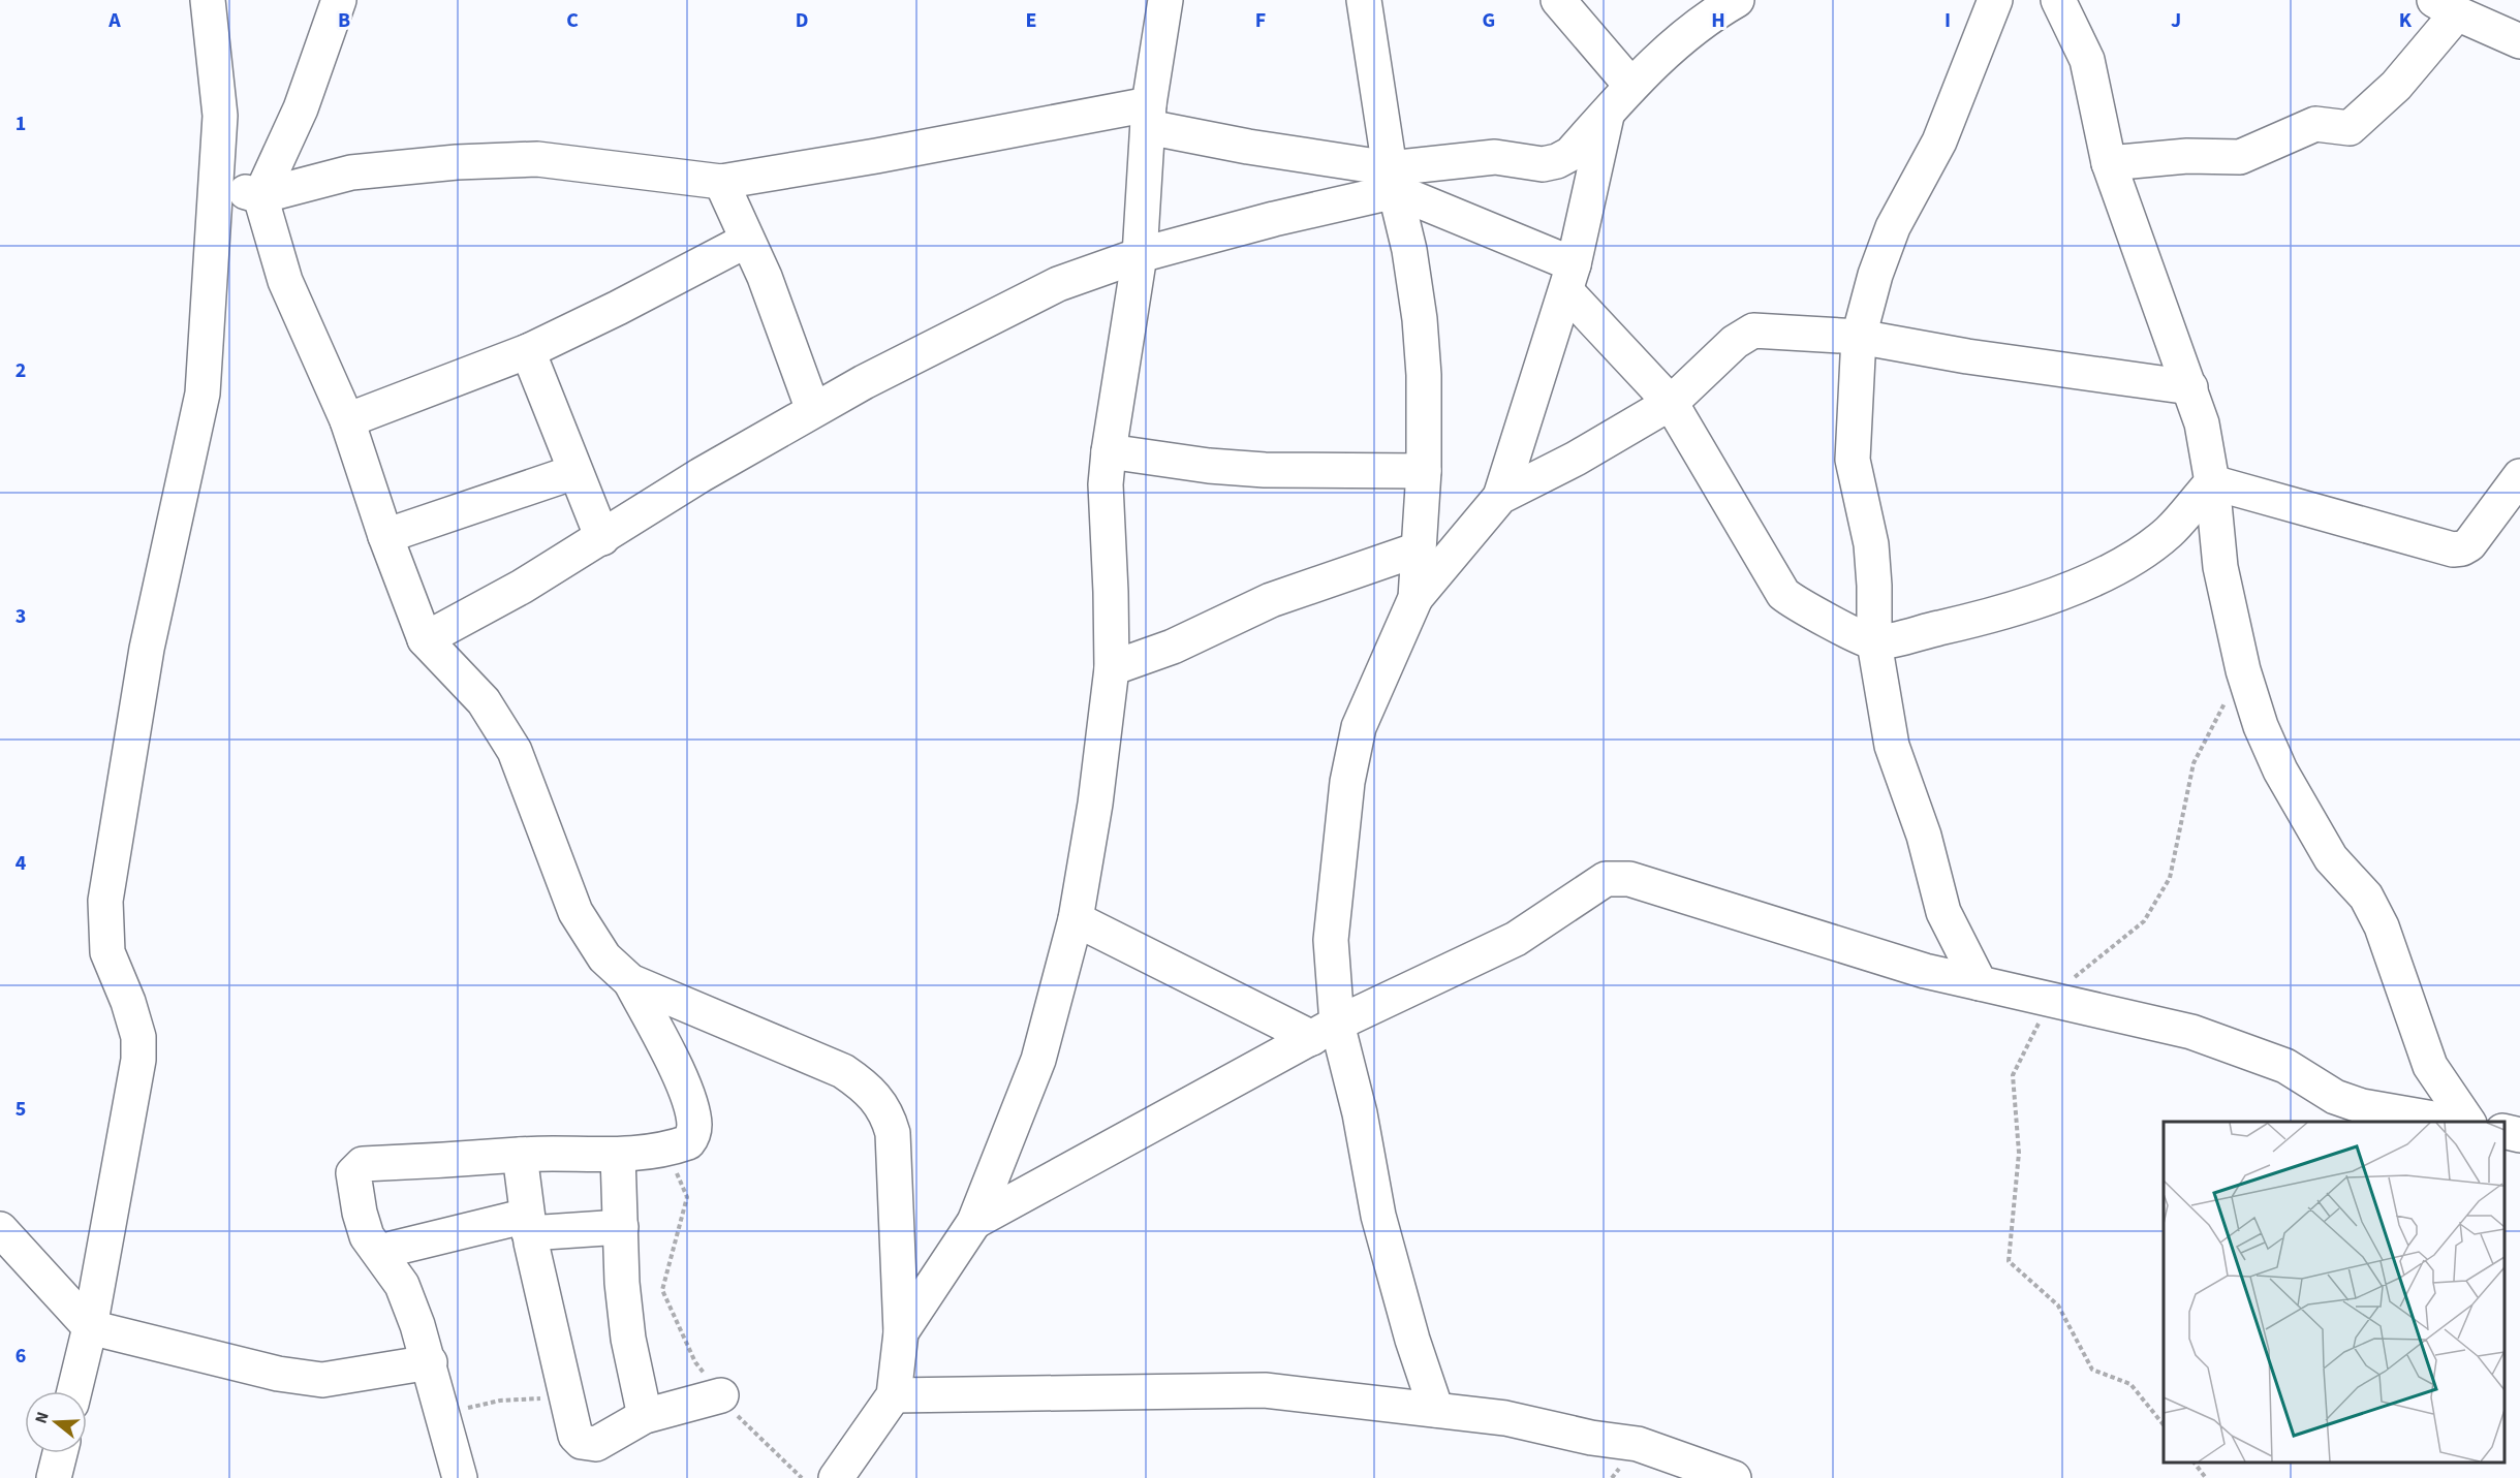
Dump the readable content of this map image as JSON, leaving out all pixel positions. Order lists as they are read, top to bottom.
{
  "north": "left",
  "grid": {
    "columns": [
      "A",
      "B",
      "C",
      "D",
      "E",
      "F",
      "G",
      "H",
      "I",
      "J",
      "K"
    ],
    "rows": [
      "1",
      "2",
      "3",
      "4",
      "5",
      "6"
    ]
  }
}
